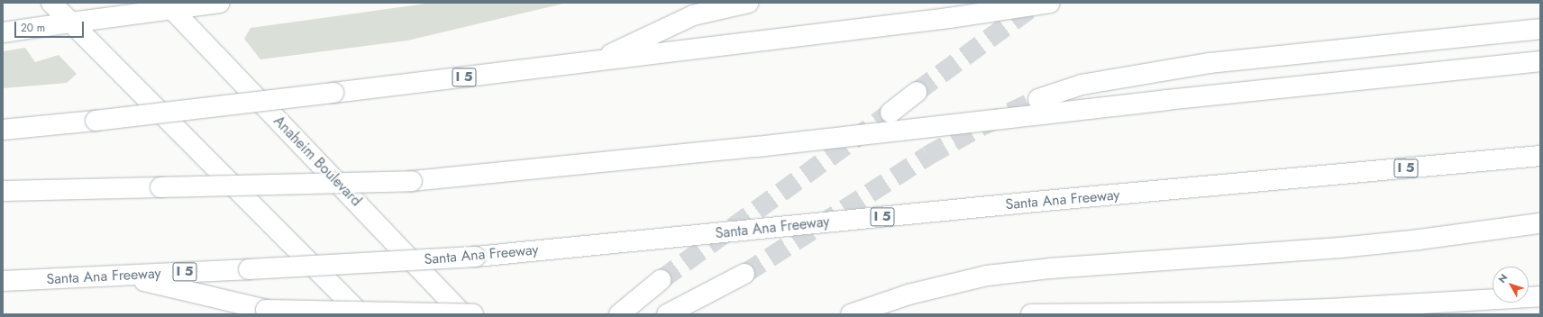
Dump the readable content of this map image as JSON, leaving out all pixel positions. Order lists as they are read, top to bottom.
{
  "streets": {
    "main road": ["I 5", "Anaheim Boulevard", "Santa Ana Freeway"]
  },
  "scale_bar": "20 m",
  "north": "top left"
}
